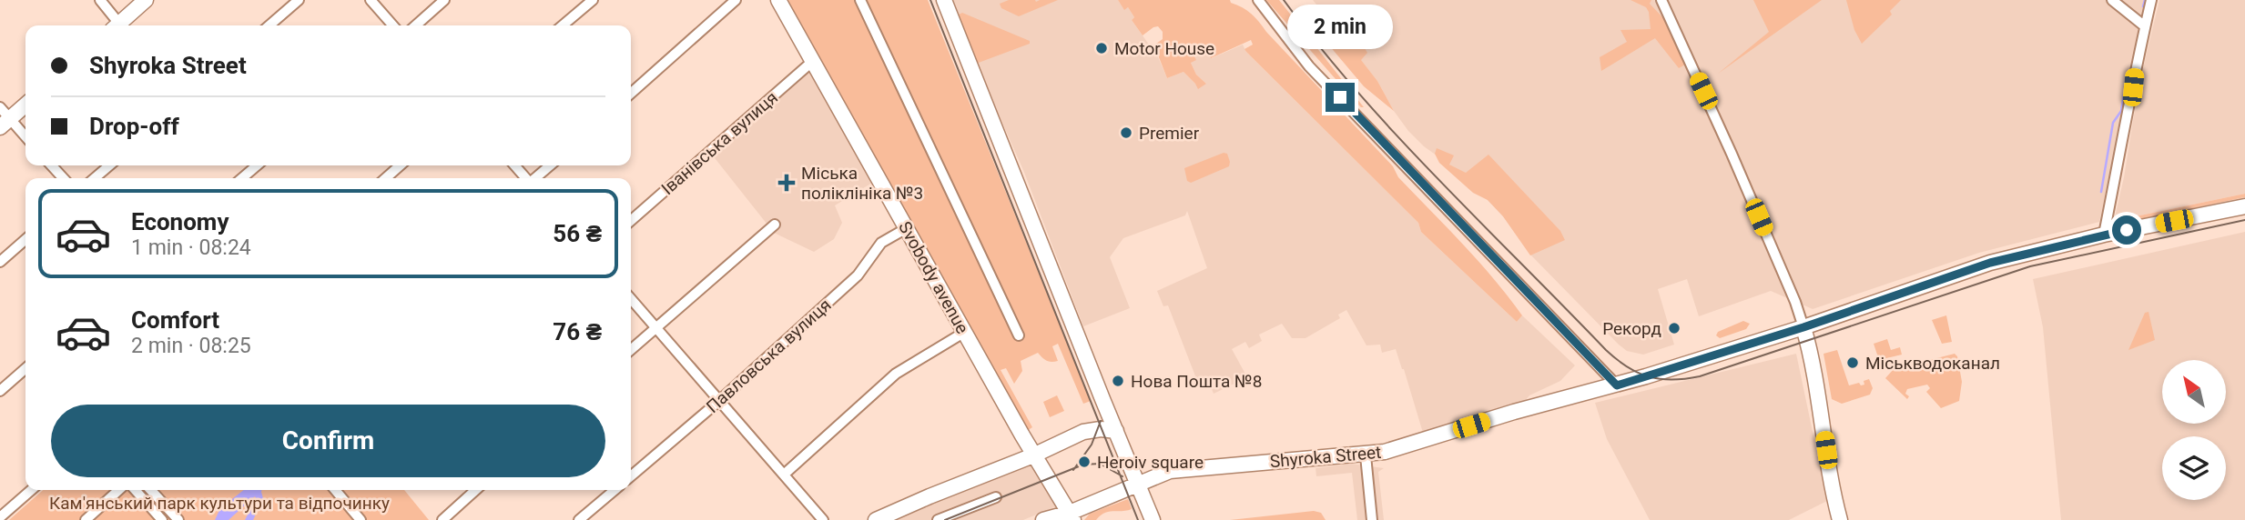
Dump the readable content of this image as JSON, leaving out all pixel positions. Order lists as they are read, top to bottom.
{
  "streets": {
    "main road": ["Svobody avenue", "Shyroka Street"],
    "street": ["Іванівська вулиця", "Павловська вулиця"]
  },
  "crossings": [
    ["Іванівська вулиця", "Svobody avenue"],
    ["Svobody avenue", "Павловська вулиця"],
    ["Svobody avenue", "Shyroka Street"]
  ],
  "parks": ["Кам'янський парк культури та відпочинку"],
  "places": {
    "other": [
      "Motor House",
      "Premier",
      "Рекорд",
      "Міськводоканал",
      "Нова Пошта №8",
      "Heroiv square"
    ],
    "health": ["Міська поліклініка №3"]
  },
  "north": "top left",
  "page": {
    "bubble": "2 min",
    "banner": ["Shyroka Street", "Drop-off"],
    "list": [
      {
        "name": "Economy",
        "note": "1 min · 08:24",
        "value": "56 ₴"
      },
      {
        "name": "Comfort",
        "note": "2 min · 08:25",
        "value": "76 ₴"
      }
    ],
    "buttons": "Confirm"
  }
}
